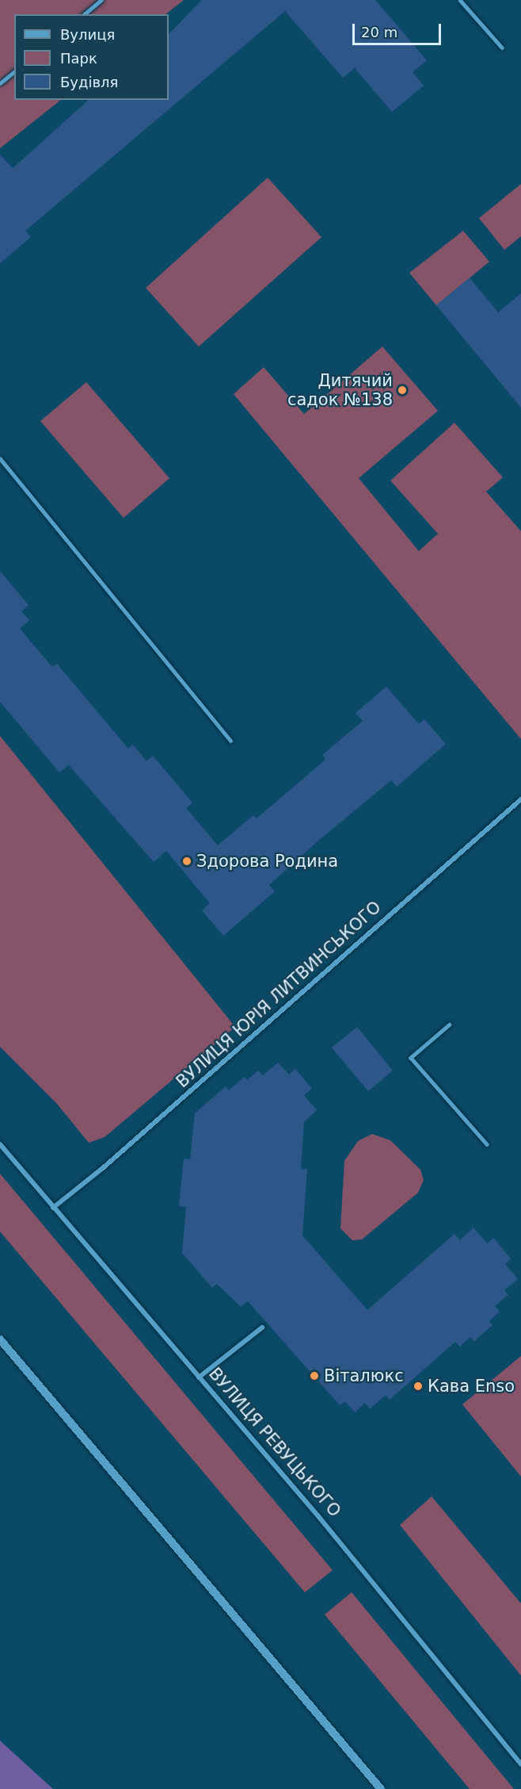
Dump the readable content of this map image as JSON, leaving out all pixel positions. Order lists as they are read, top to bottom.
{
  "streets": {
    "street": ["ВУЛИЦЯ ЮРІЯ ЛИТВИНСЬКОГО", "ВУЛИЦЯ РЕВУЦЬКОГО"]
  },
  "crossings": [
    ["ВУЛИЦЯ ЮРІЯ ЛИТВИНСЬКОГО", "ВУЛИЦЯ РЕВУЦЬКОГО"]
  ],
  "places": [
    "Дитячий садок №138",
    "Здорова Родина",
    "Віталюкс",
    "Кава Enso"
  ],
  "legend": ["Вулиця", "Парк", "Будівля"],
  "scale_bar": "20 m"
}
